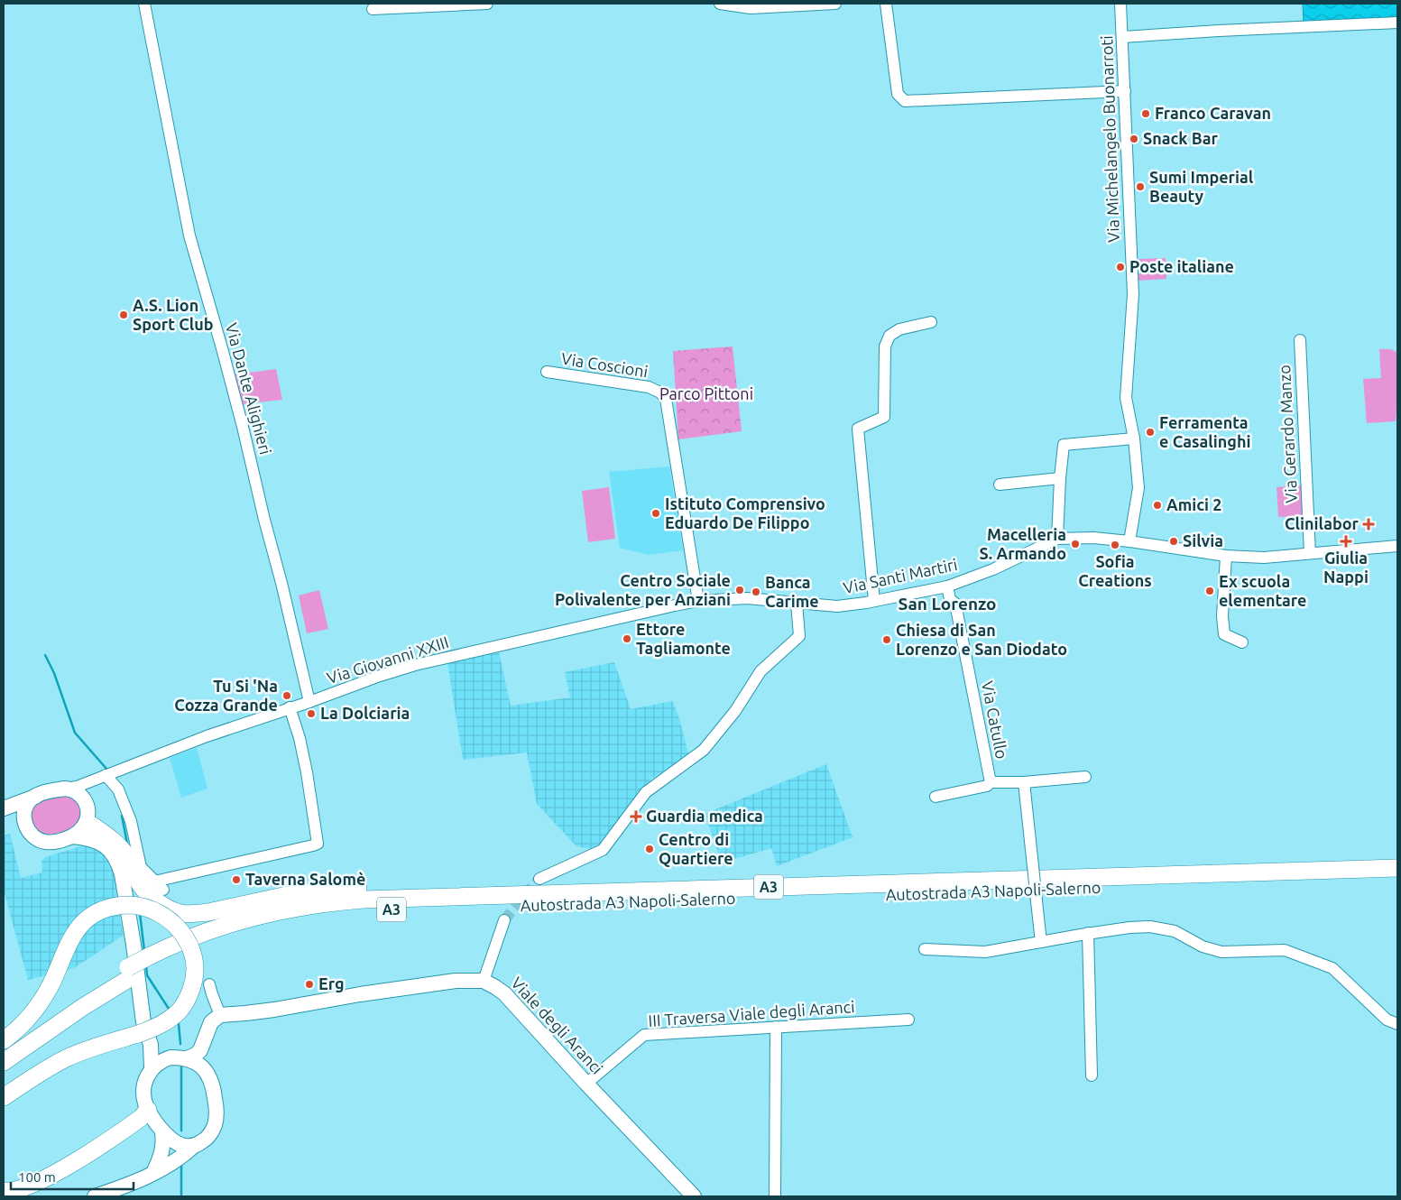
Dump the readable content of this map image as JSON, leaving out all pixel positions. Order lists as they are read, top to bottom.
{
  "streets": {
    "highway": ["A3", "Autostrada A3 Napoli-Salerno"],
    "main road": ["Viale degli Aranci"],
    "street": [
      "Via Michelangelo Buonarroti",
      "Via Coscioni",
      "Via Dante Alighieri",
      "Via Gerardo Manzo",
      "Via Santi Martiri",
      "Via Giovanni XXIII",
      "Via Catullo",
      "III Traversa Viale degli Aranci"
    ]
  },
  "crossings": [
    ["Via Michelangelo Buonarroti", "Via Santi Martiri"],
    ["Via Coscioni", "Via Santi Martiri"],
    ["Via Coscioni", "Via Giovanni XXIII"],
    ["Via Dante Alighieri", "Via Giovanni XXIII"],
    ["Via Gerardo Manzo", "Via Santi Martiri"],
    ["Via Santi Martiri", "Via Giovanni XXIII"],
    ["Via Santi Martiri", "Via Catullo"],
    ["III Traversa Viale degli Aranci", "Viale degli Aranci"]
  ],
  "districts": ["San Lorenzo"],
  "parks": ["Parco Pittoni"],
  "places": {
    "other": [
      "Franco Caravan",
      "Snack Bar",
      "Sumi Imperial Beauty",
      "Poste italiane",
      "A.S. Lion Sport Club",
      "Ferramenta e Casalinghi",
      "Amici 2",
      "Istituto Comprensivo Eduardo De Filippo",
      "Silvia",
      "Macelleria S. Armando",
      "Sofia Creations",
      "Centro Sociale Polivalente per Anziani",
      "Ex scuola elementare",
      "Banca Carime",
      "Ettore Tagliamonte",
      "Chiesa di San Lorenzo e San Diodato",
      "Tu Si 'Na Cozza Grande",
      "La Dolciaria",
      "Centro di Quartiere",
      "Taverna Salomè",
      "Erg"
    ],
    "health": ["Clinilabor", "Giulia Nappi", "Guardia medica"]
  },
  "scale_bar": "100 m"
}
